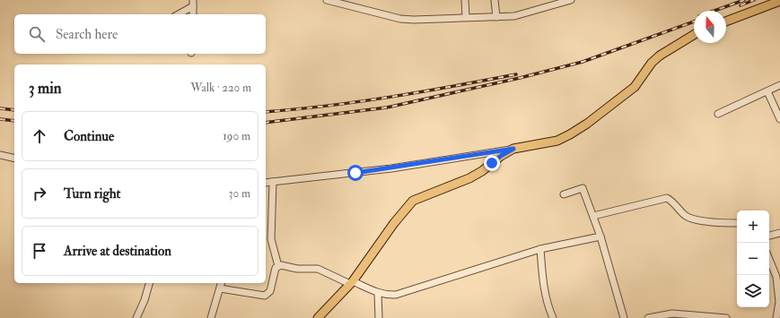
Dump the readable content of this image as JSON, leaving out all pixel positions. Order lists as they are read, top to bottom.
{
  "north": "top",
  "page": {
    "search": "Search here",
    "heading": ["3 min", "Walk · 220 m"],
    "list": [
      ["Continue", "190 m"],
      ["Turn right", "30 m"],
      "Arrive at destination"
    ],
    "map_buttons": ["+", "−"]
  }
}
